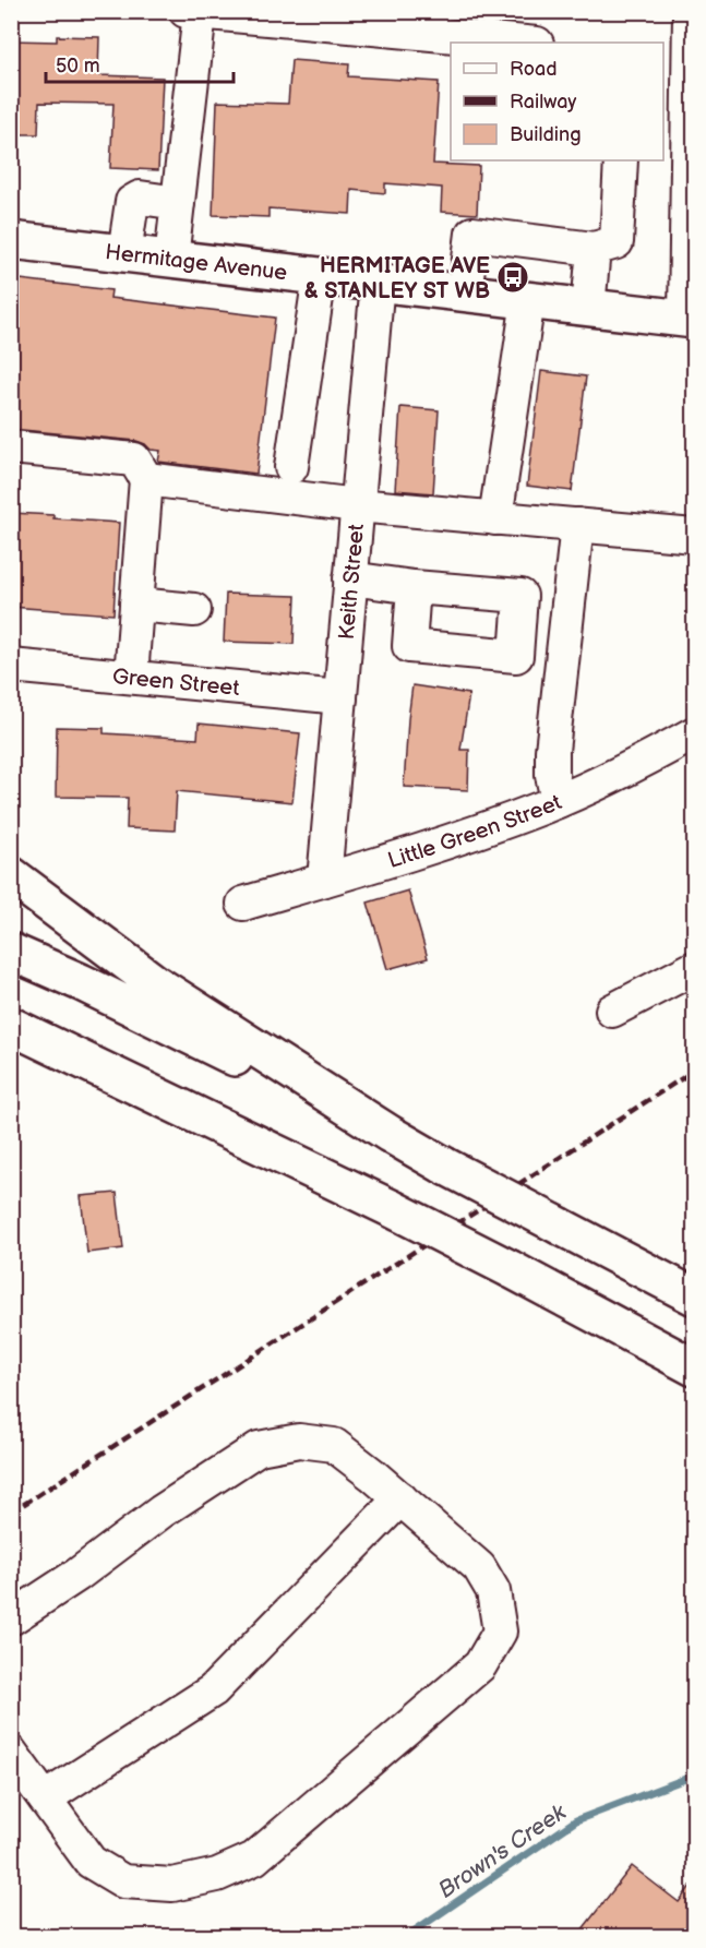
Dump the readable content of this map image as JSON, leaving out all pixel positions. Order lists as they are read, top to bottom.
{
  "streets": {
    "main road": ["Hermitage Avenue"],
    "street": ["Keith Street", "Green Street", "Little Green Street"]
  },
  "crossings": [
    ["Hermitage Avenue", "Keith Street"],
    ["Keith Street", "Green Street"],
    ["Keith Street", "Little Green Street"]
  ],
  "water": ["Brown's Creek"],
  "places": {
    "bus stop": ["HERMITAGE AVE & STANLEY ST WB"]
  },
  "legend": ["Road", "Railway", "Building"],
  "scale_bar": "50 m"
}
